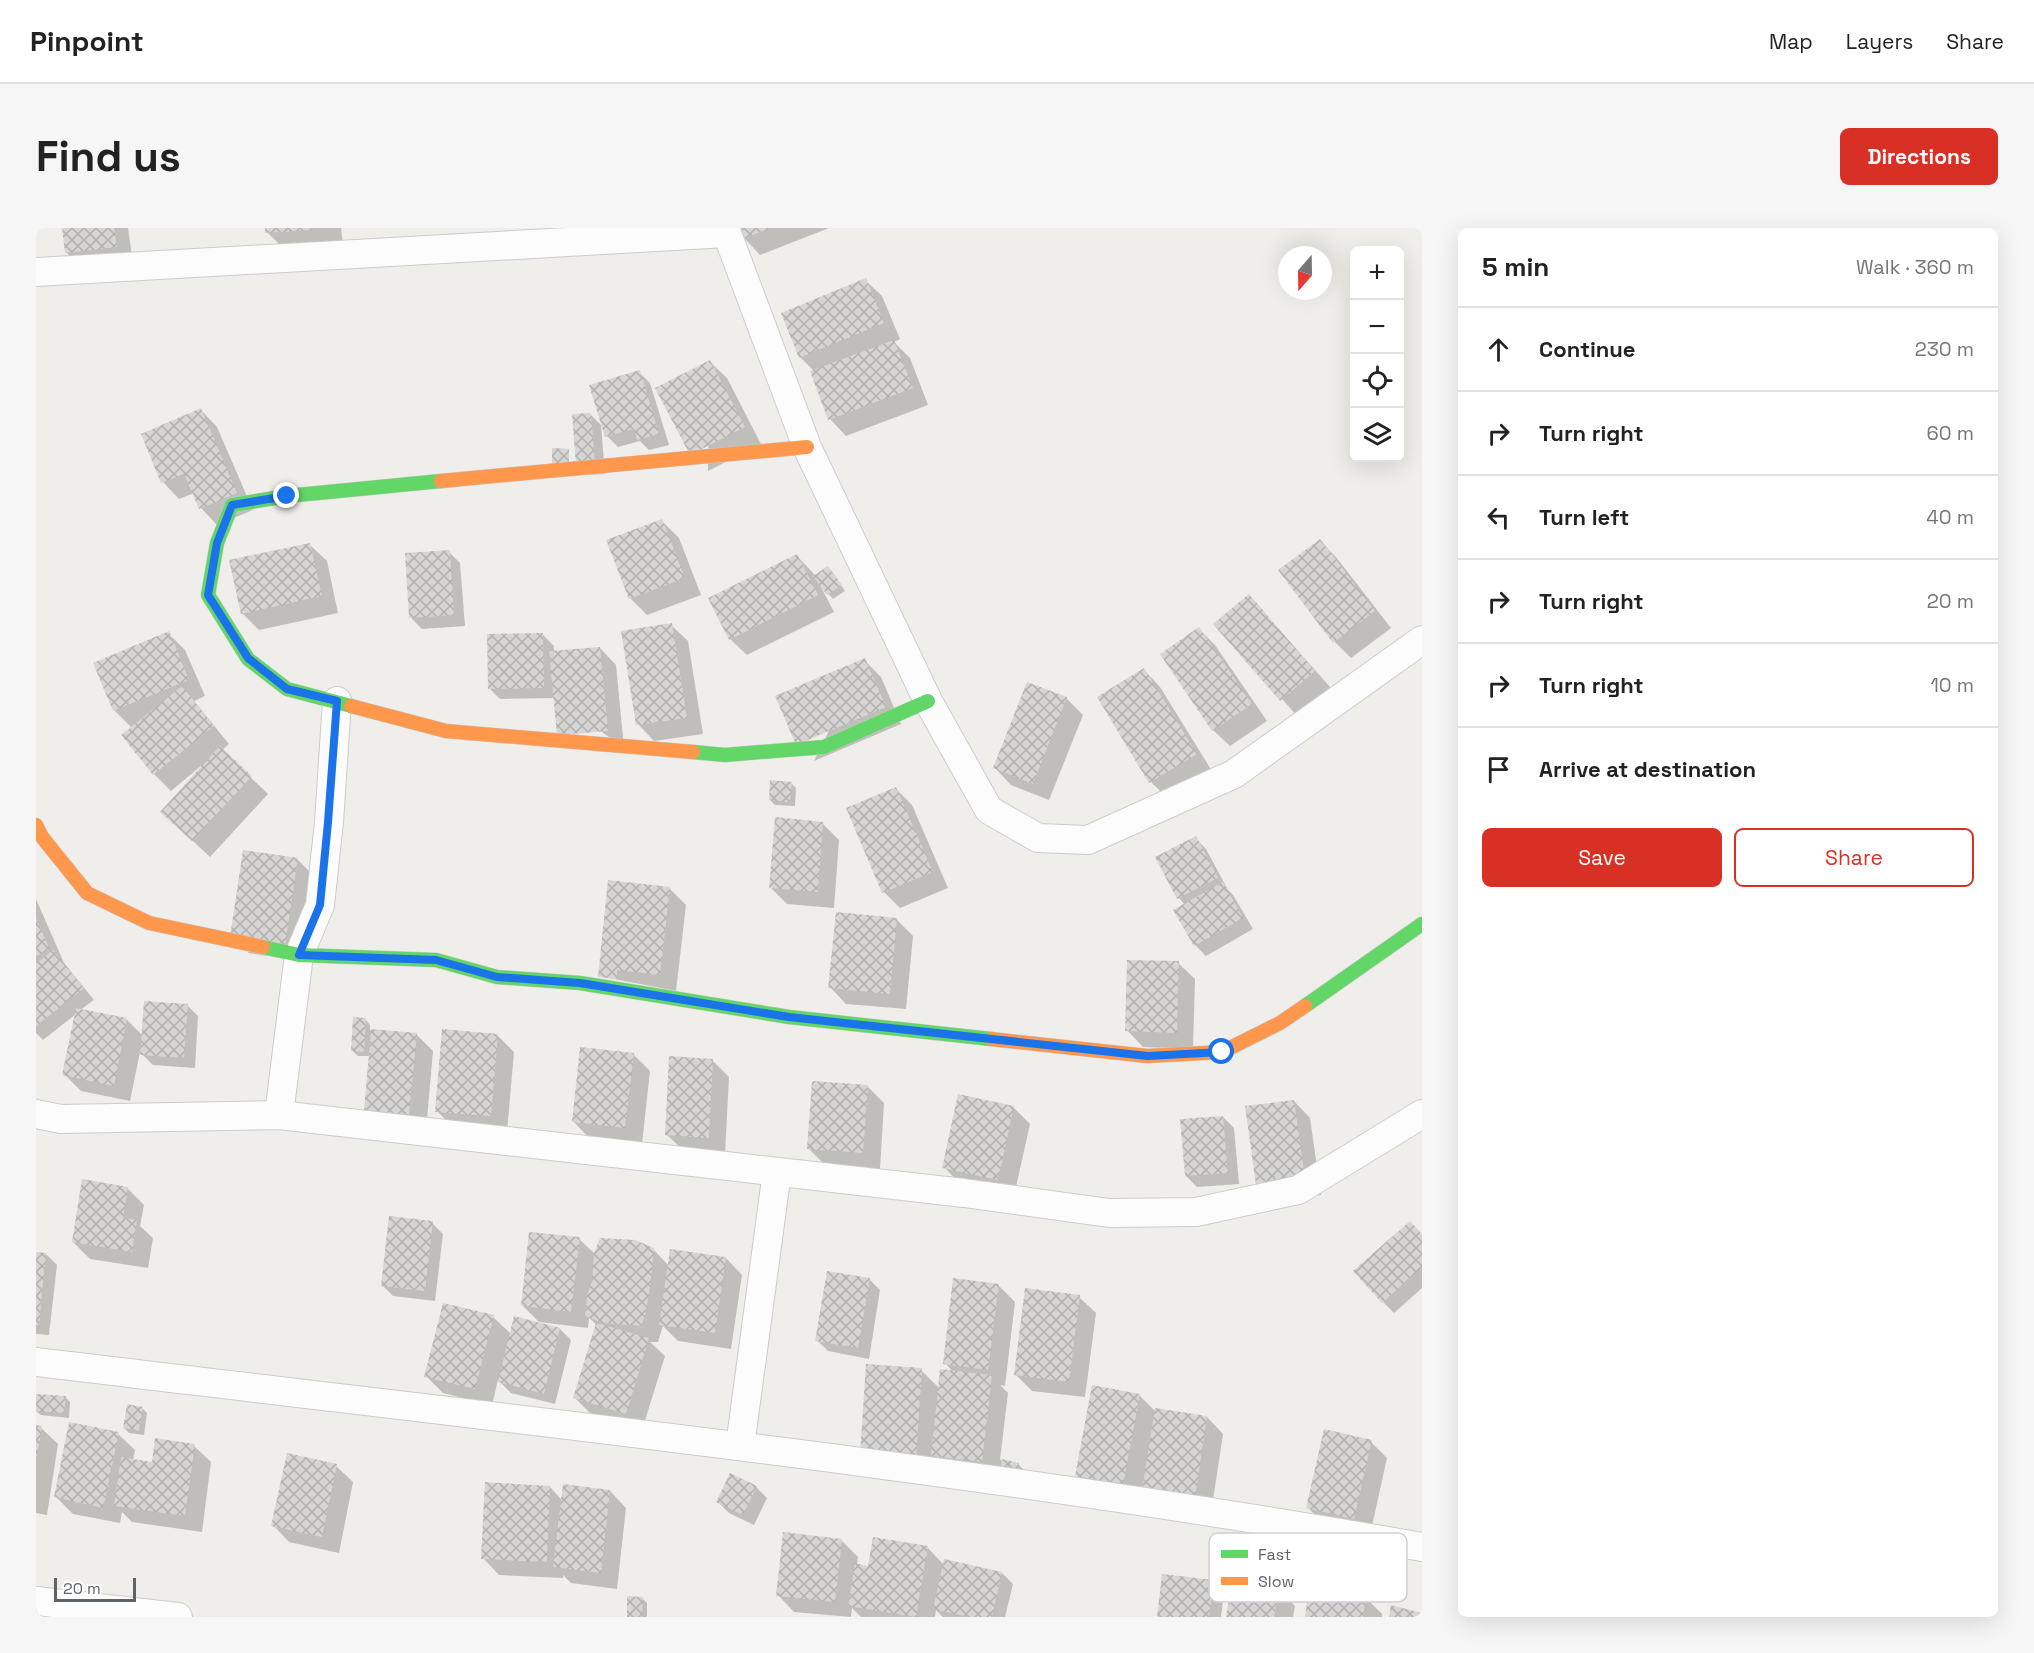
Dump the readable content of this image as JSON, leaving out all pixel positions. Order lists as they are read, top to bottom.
{
  "legend": ["Fast", "Slow"],
  "scale_bar": "20 m",
  "north": "bottom",
  "page": {
    "header": "Pinpoint",
    "nav": ["Map", "Layers", "Share"],
    "buttons": [
      "Directions",
      ["Save", "Share"]
    ],
    "title": "Find us",
    "heading": ["5 min", "Walk · 360 m"],
    "map_buttons": ["+", "−"],
    "list": [
      ["Continue", "230 m"],
      ["Turn right", "60 m"],
      ["Turn left", "40 m"],
      ["Turn right", "20 m"],
      ["Turn right", "10 m"],
      "Arrive at destination"
    ],
    "scale": "20 m"
  }
}
